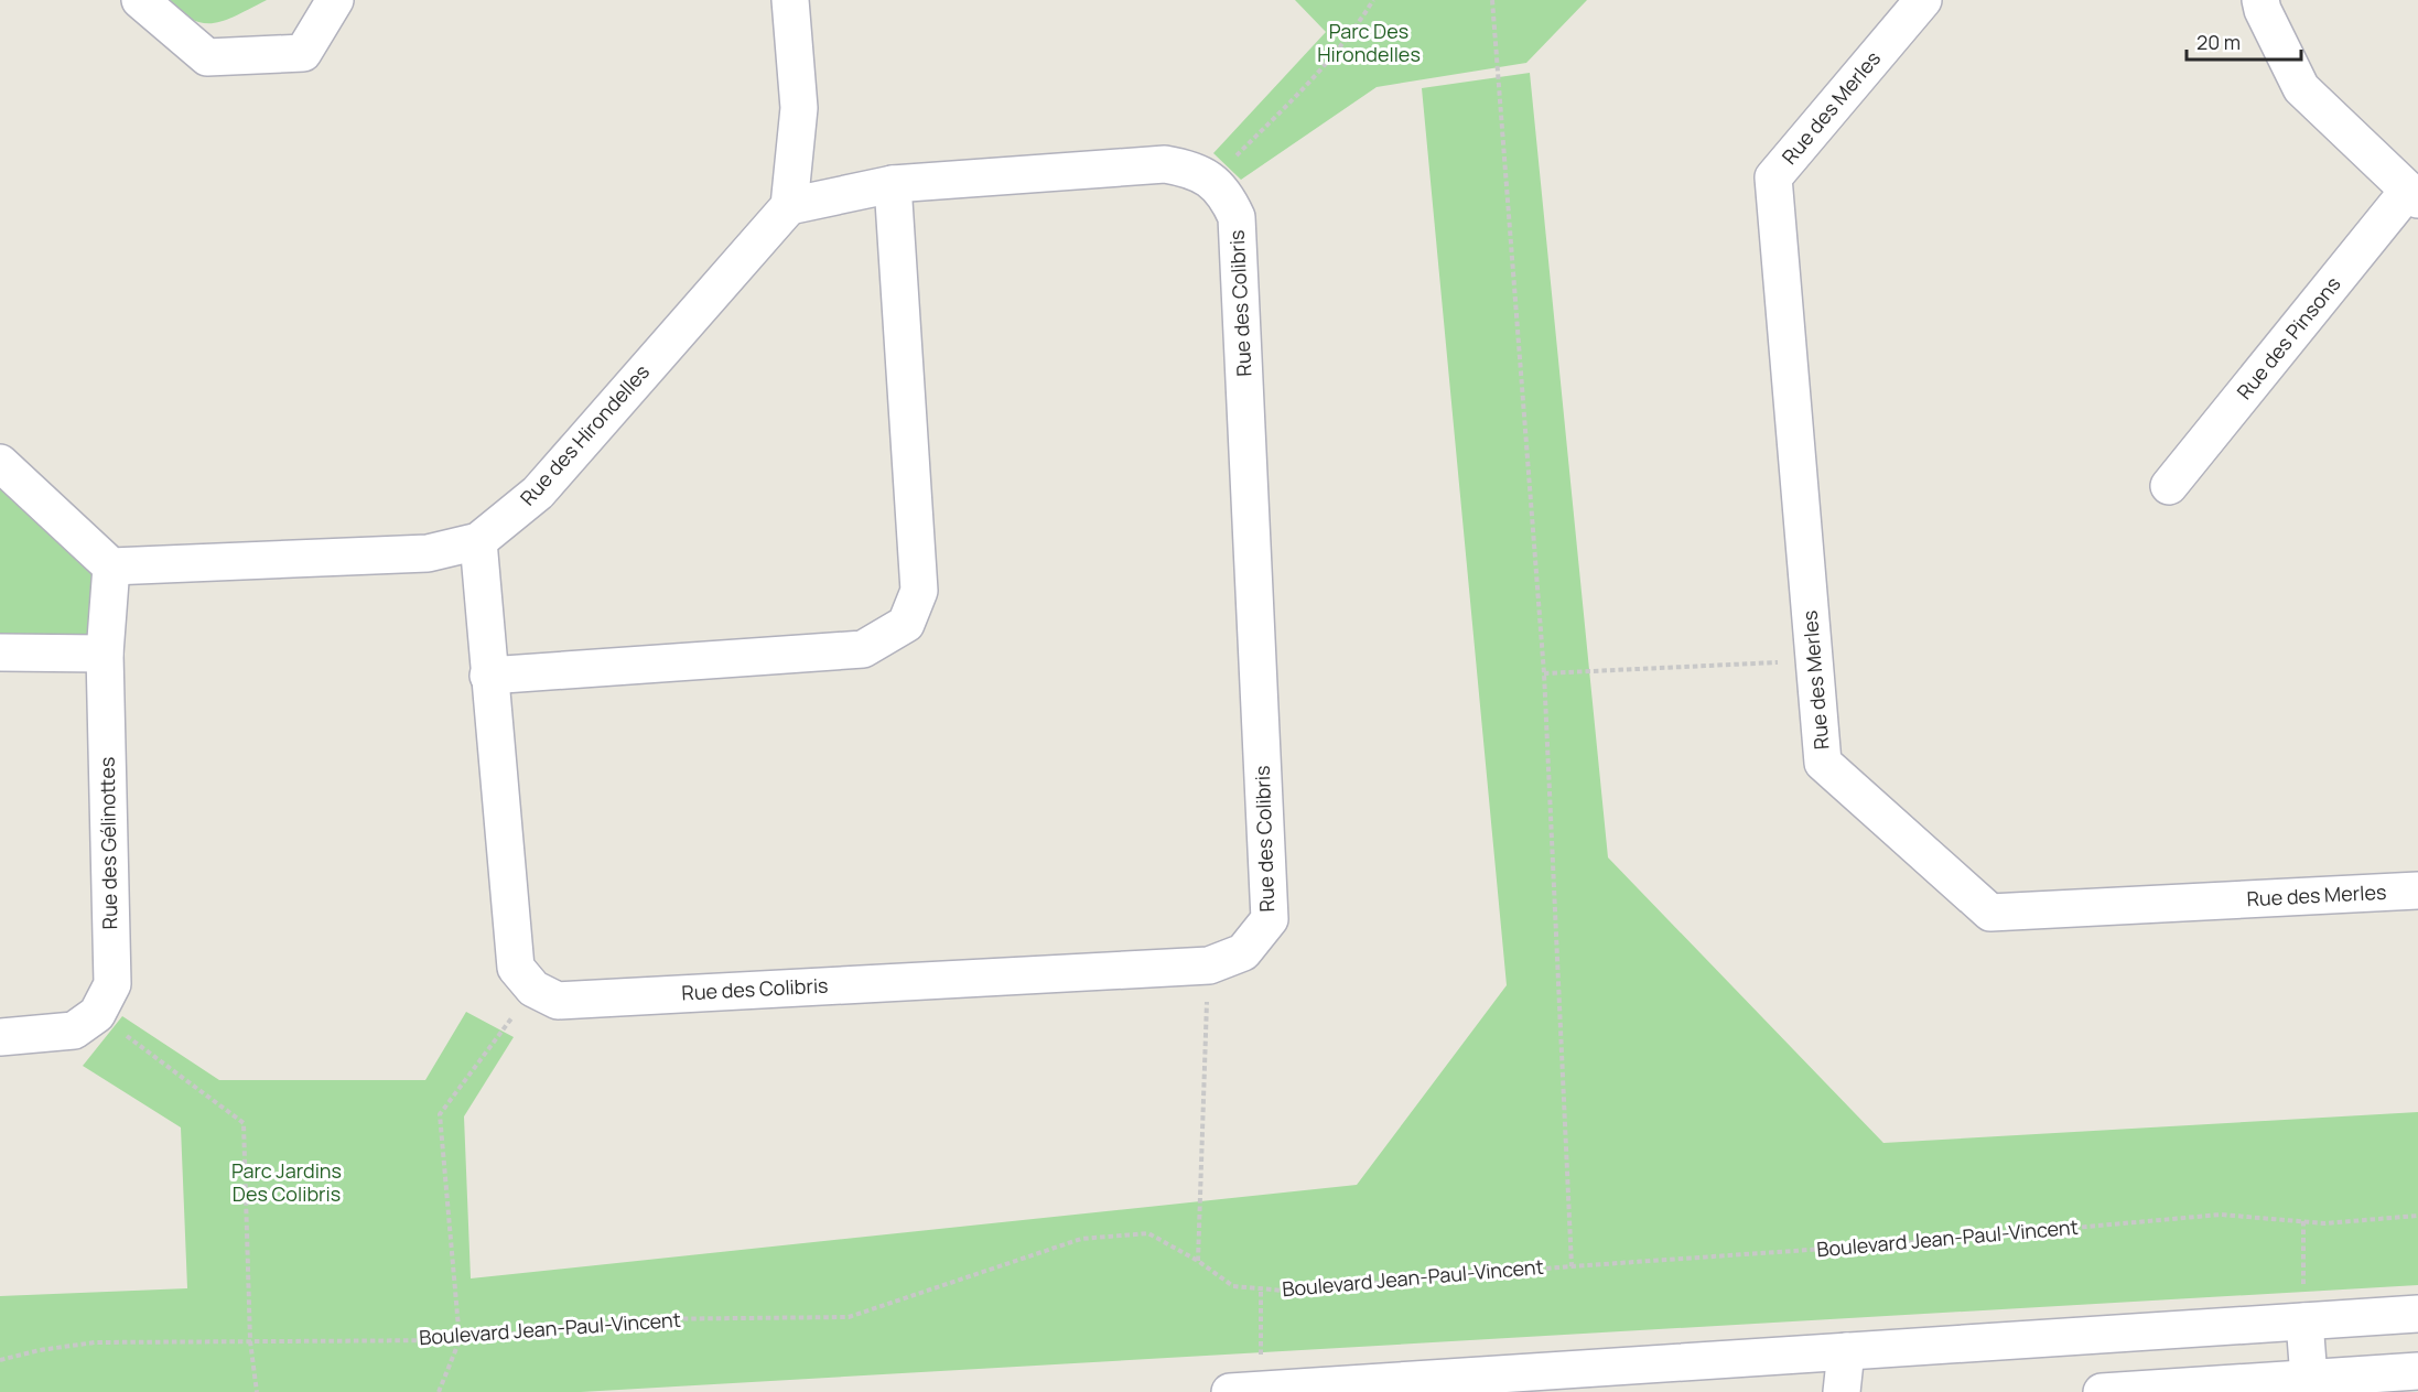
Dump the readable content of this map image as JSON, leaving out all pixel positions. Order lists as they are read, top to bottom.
{
  "streets": {
    "street": [
      "Rue des Merles",
      "Rue des Colibris",
      "Rue des Pinsons",
      "Rue des Hirondelles",
      "Rue des Gélinottes"
    ],
    "path": ["Boulevard Jean-Paul-Vincent"]
  },
  "crossings": [
    ["Rue des Hirondelles", "Rue des Gélinottes"]
  ],
  "parks": ["Parc Des Hirondelles", "Parc Jardins Des Colibris"],
  "scale_bar": "20 m"
}
